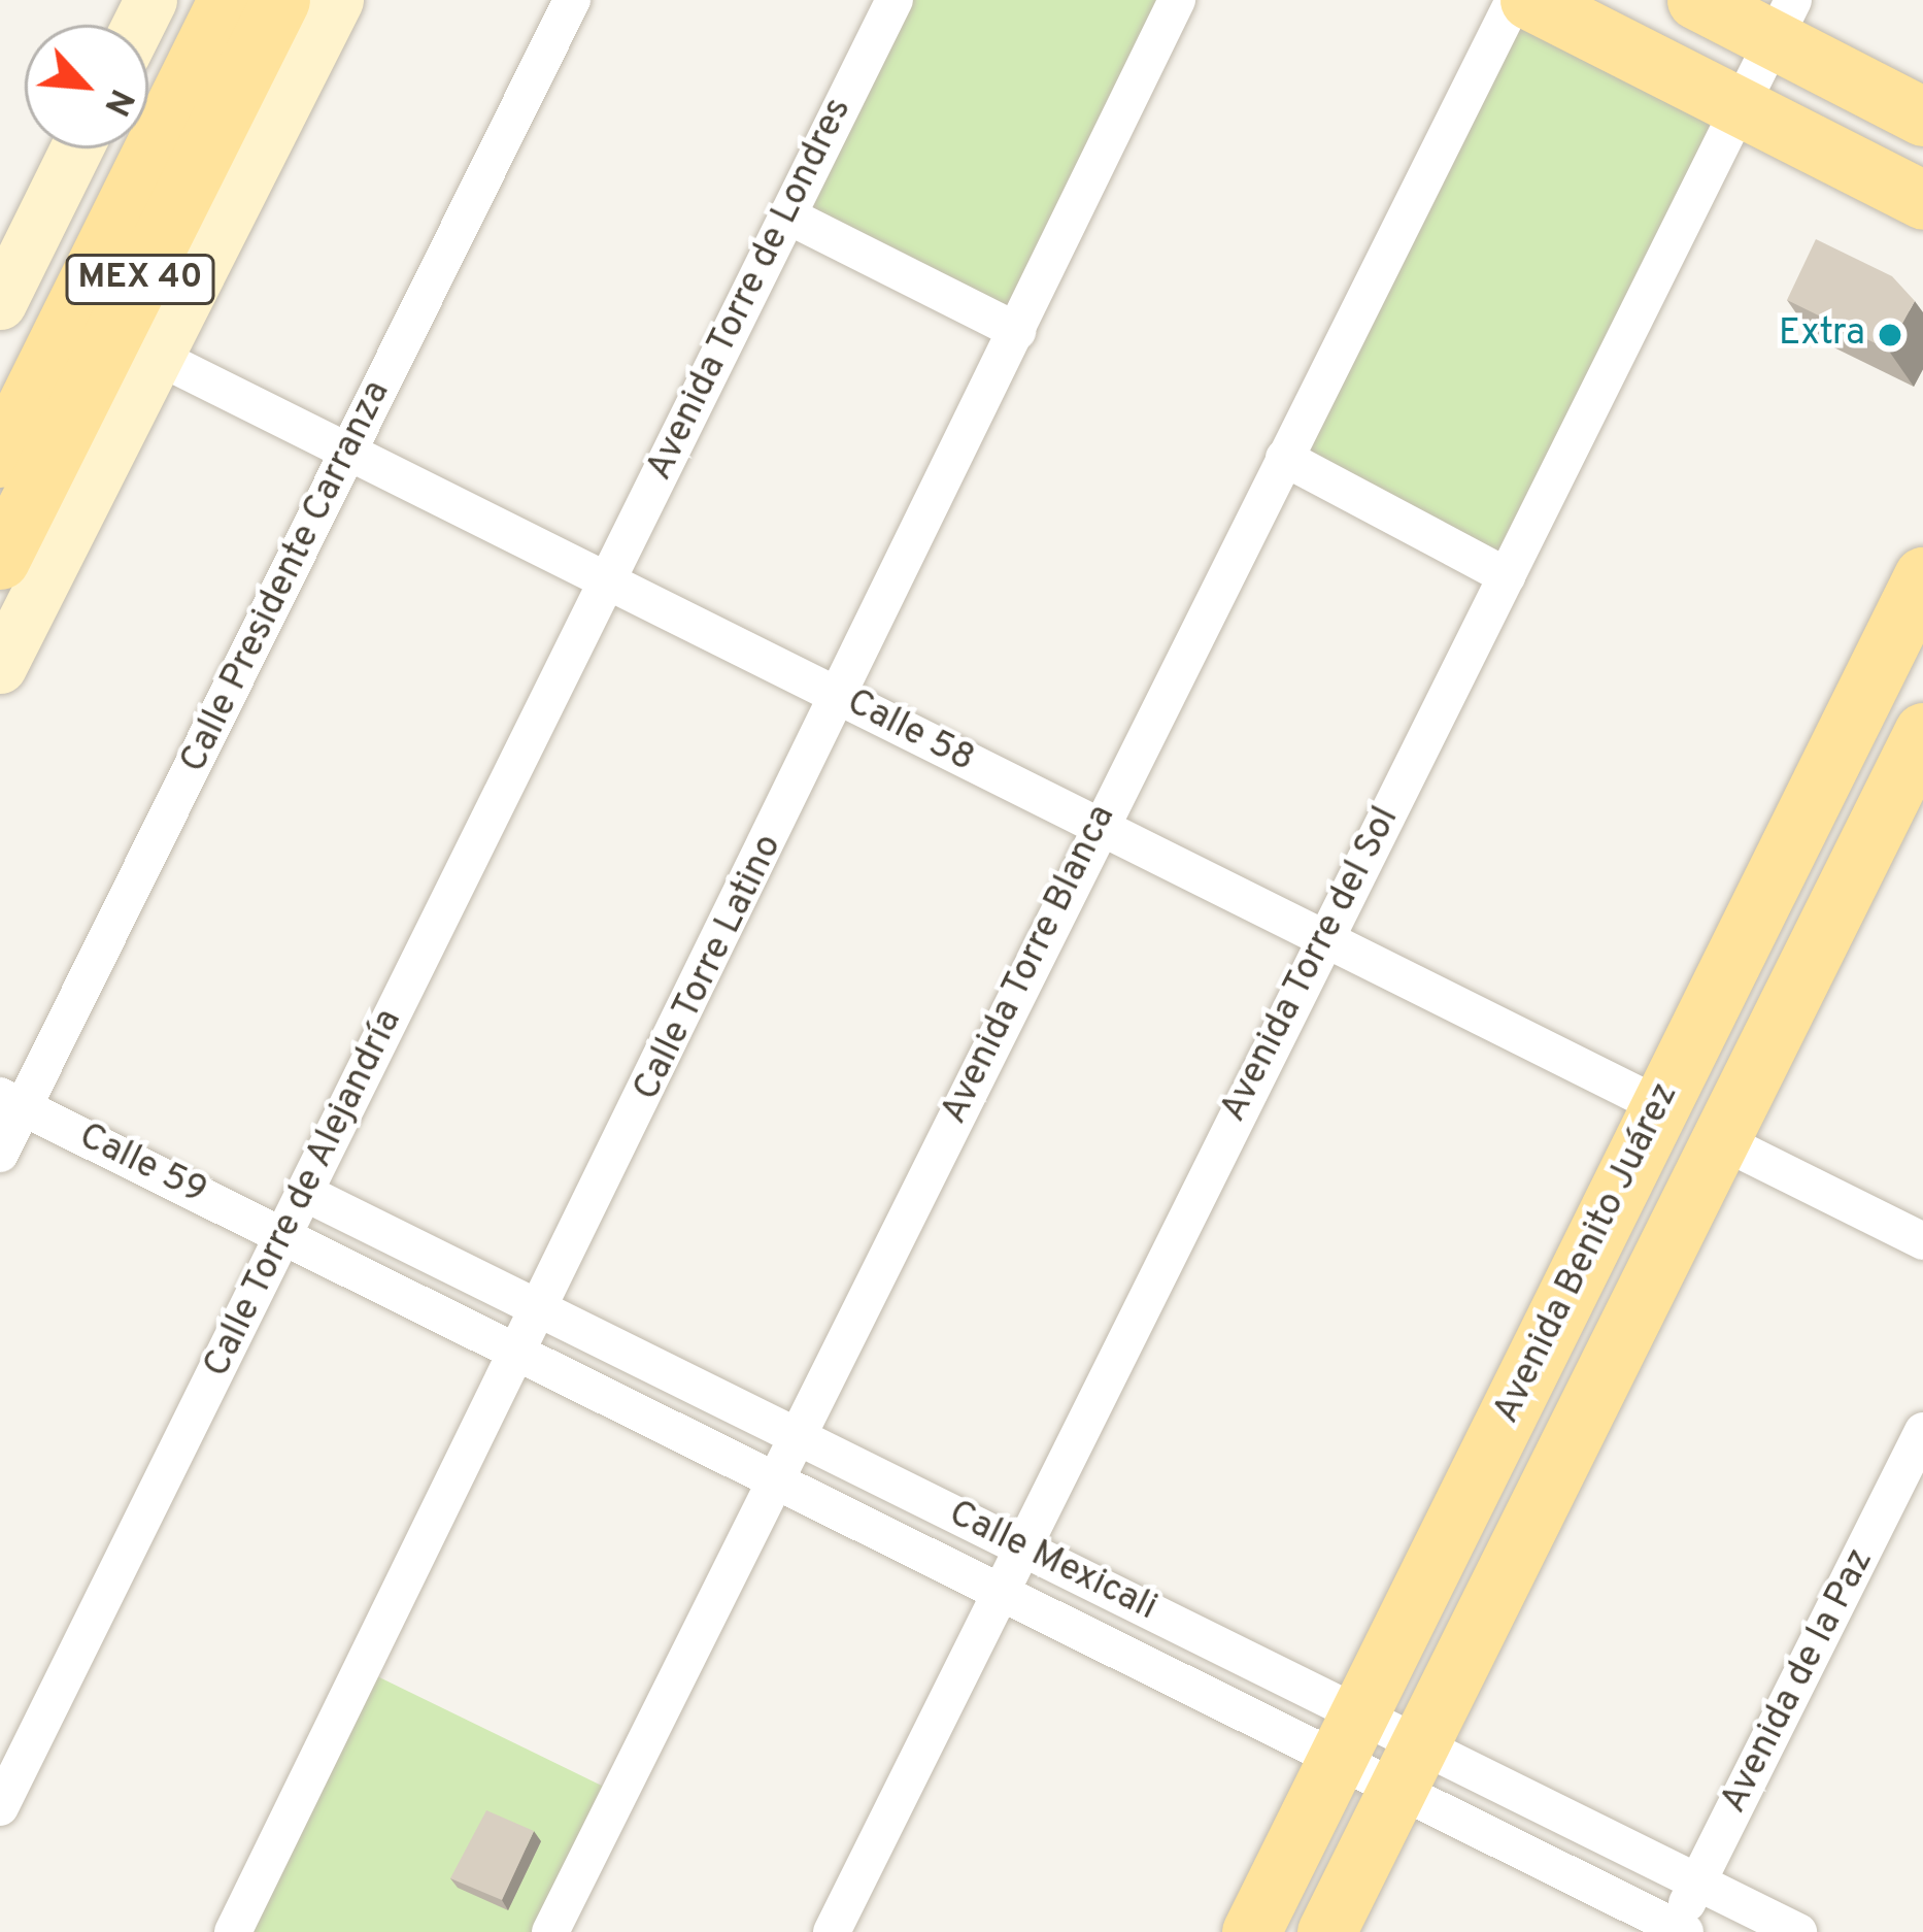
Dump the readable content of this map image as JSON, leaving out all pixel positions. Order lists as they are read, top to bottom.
{
  "streets": {
    "main road": ["MEX 40", "Avenida Benito Juárez"],
    "street": [
      "Avenida Torre de Londres",
      "Calle Presidente Carranza",
      "Calle 58",
      "Avenida Torre Blanca",
      "Avenida Torre del Sol",
      "Calle Torre Latino",
      "Calle 59",
      "Calle Torre de Alejandría",
      "Calle Mexicali",
      "Avenida de la Paz"
    ]
  },
  "crossings": [
    ["Avenida Torre de Londres", "Calle 58"],
    ["Avenida Torre de Londres", "Calle Torre de Alejandría"],
    ["Calle Presidente Carranza", "Calle 58"],
    ["Calle Presidente Carranza", "Calle 59"],
    ["Calle 58", "Avenida Torre Blanca"],
    ["Calle 58", "Avenida Torre del Sol"],
    ["Calle 58", "Calle Torre Latino"],
    ["Calle 58", "Calle Torre de Alejandría"],
    ["Calle 58", "Avenida Benito Juárez"],
    ["Avenida Torre Blanca", "Calle Mexicali"],
    ["Avenida Torre del Sol", "Calle Mexicali"],
    ["Calle Torre Latino", "Calle Mexicali"],
    ["Calle 59", "Calle Torre de Alejandría"],
    ["Calle 59", "Calle Mexicali"],
    ["Calle Torre de Alejandría", "Calle Mexicali"],
    ["Avenida Benito Juárez", "Calle Mexicali"],
    ["Calle Mexicali", "Avenida de la Paz"]
  ],
  "places": ["Extra"],
  "north": "bottom right"
}
